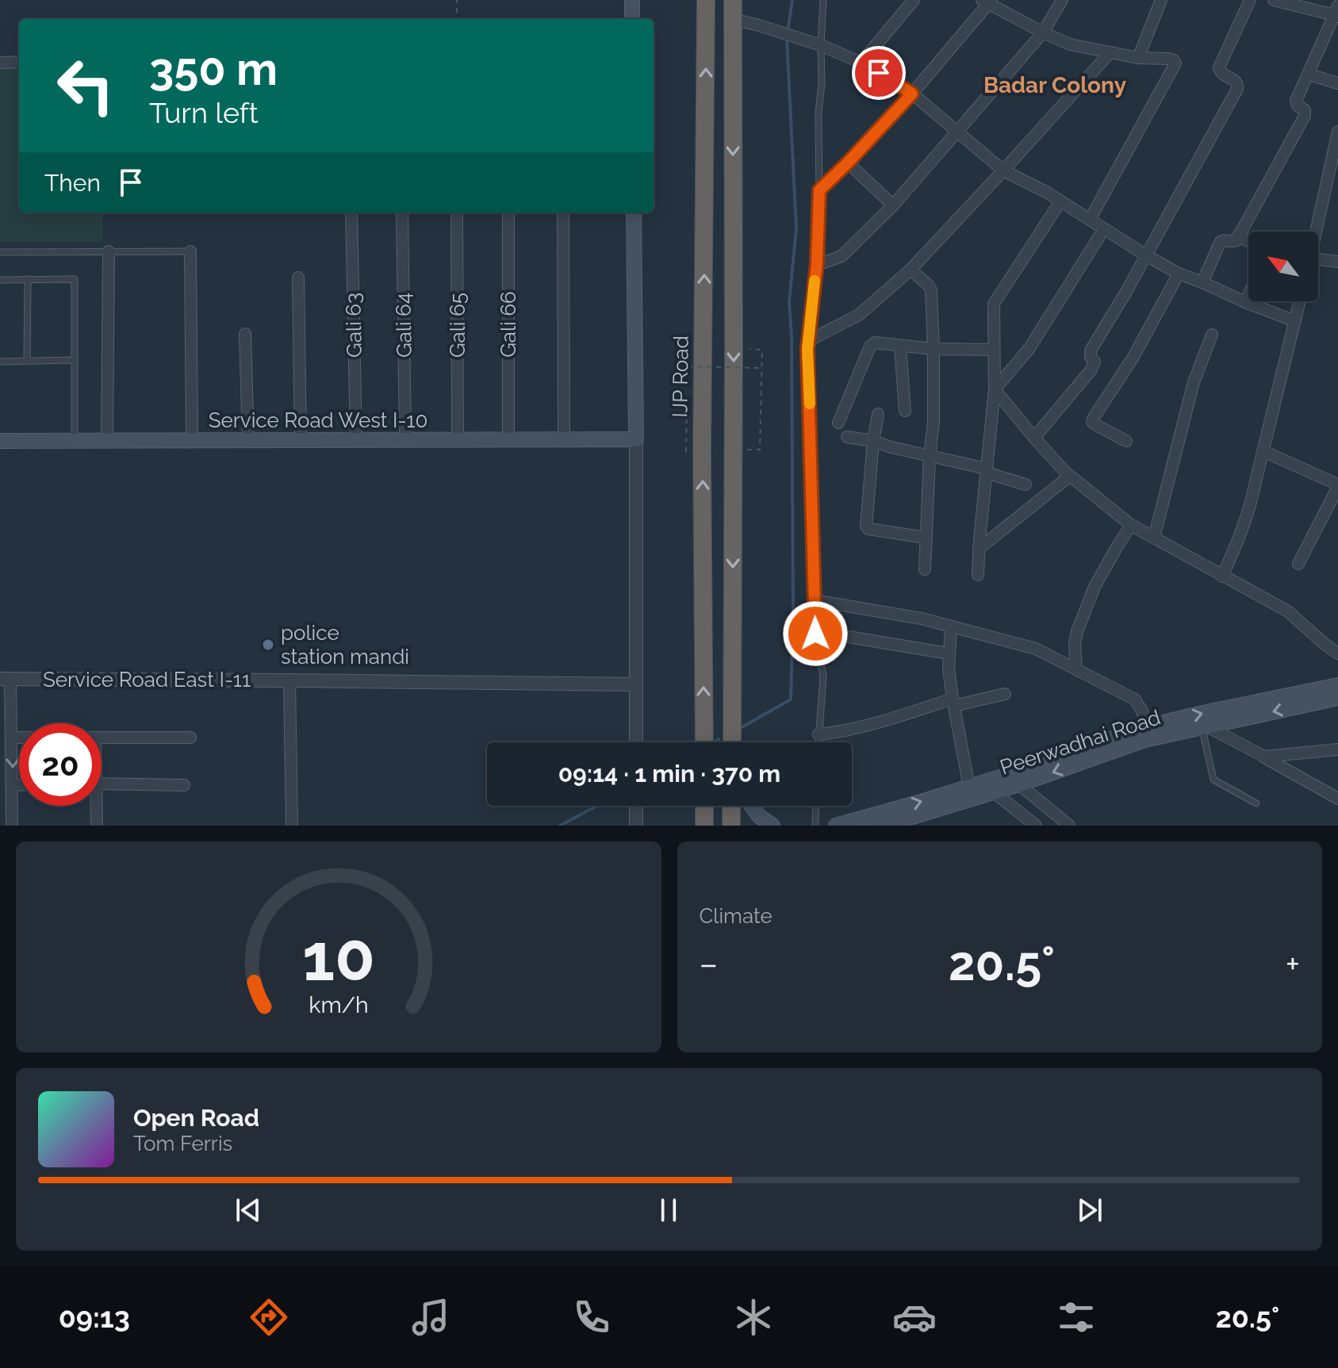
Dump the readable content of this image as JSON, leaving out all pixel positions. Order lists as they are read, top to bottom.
{
  "streets": {
    "highway": ["IJP Road"],
    "main road": ["Service Road West I-10", "Peerwadhai Road"],
    "street": [
      "Gali 66",
      "Gali 63",
      "Gali 64",
      "Gali 65",
      "Service Road East I-11"
    ]
  },
  "crossings": [
    ["Gali 66", "Service Road West I-10"],
    ["Gali 63", "Service Road West I-10"],
    ["Gali 64", "Service Road West I-10"],
    ["Gali 65", "Service Road West I-10"]
  ],
  "districts": ["Badar Colony"],
  "places": ["police station mandi"],
  "north": "top left",
  "page": {
    "turn": ["350 m", "Turn left"],
    "then": "Then",
    "limit": "20",
    "trip": "09:14 · 1 min · 370 m",
    "tile": "Climate",
    "heat": ["−", "20.5°", "+"],
    "song": ["Open Road", "Tom Ferris"],
    "tabs": ["09:13", "20.5°"],
    "gauge": ["10", "km/h"]
  }
}
